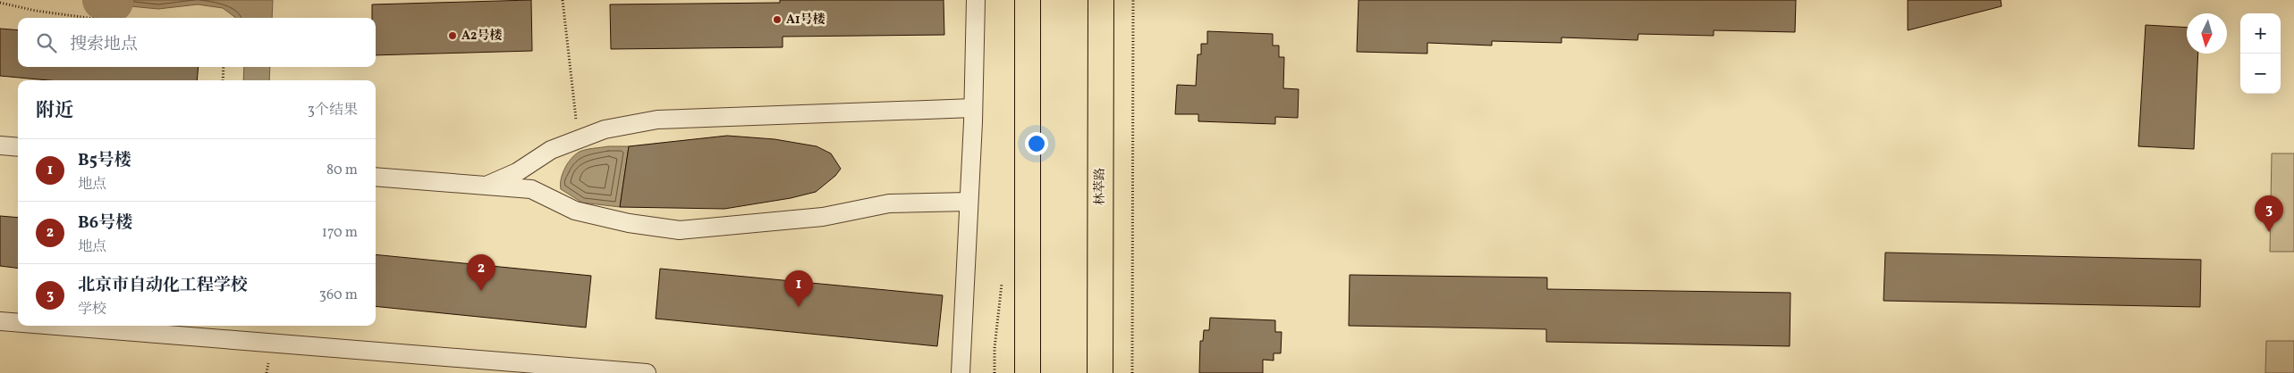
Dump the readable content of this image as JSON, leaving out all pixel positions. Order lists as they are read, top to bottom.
{
  "streets": {
    "main road": ["林萃路"]
  },
  "places": ["A1号楼", "A2号楼"],
  "north": "bottom",
  "page": {
    "map_buttons": ["+", "−"],
    "search": "搜索地点",
    "heading": ["附近", "3个结果"],
    "list": [
      {
        "mark": "1",
        "name": "B5号楼",
        "note": "地点",
        "value": "80 m"
      },
      {
        "mark": "2",
        "name": "B6号楼",
        "note": "地点",
        "value": "170 m"
      },
      {
        "mark": "3",
        "name": "北京市自动化工程学校",
        "note": "学校",
        "value": "360 m"
      }
    ],
    "pins": ["3", "2", "1"]
  }
}
